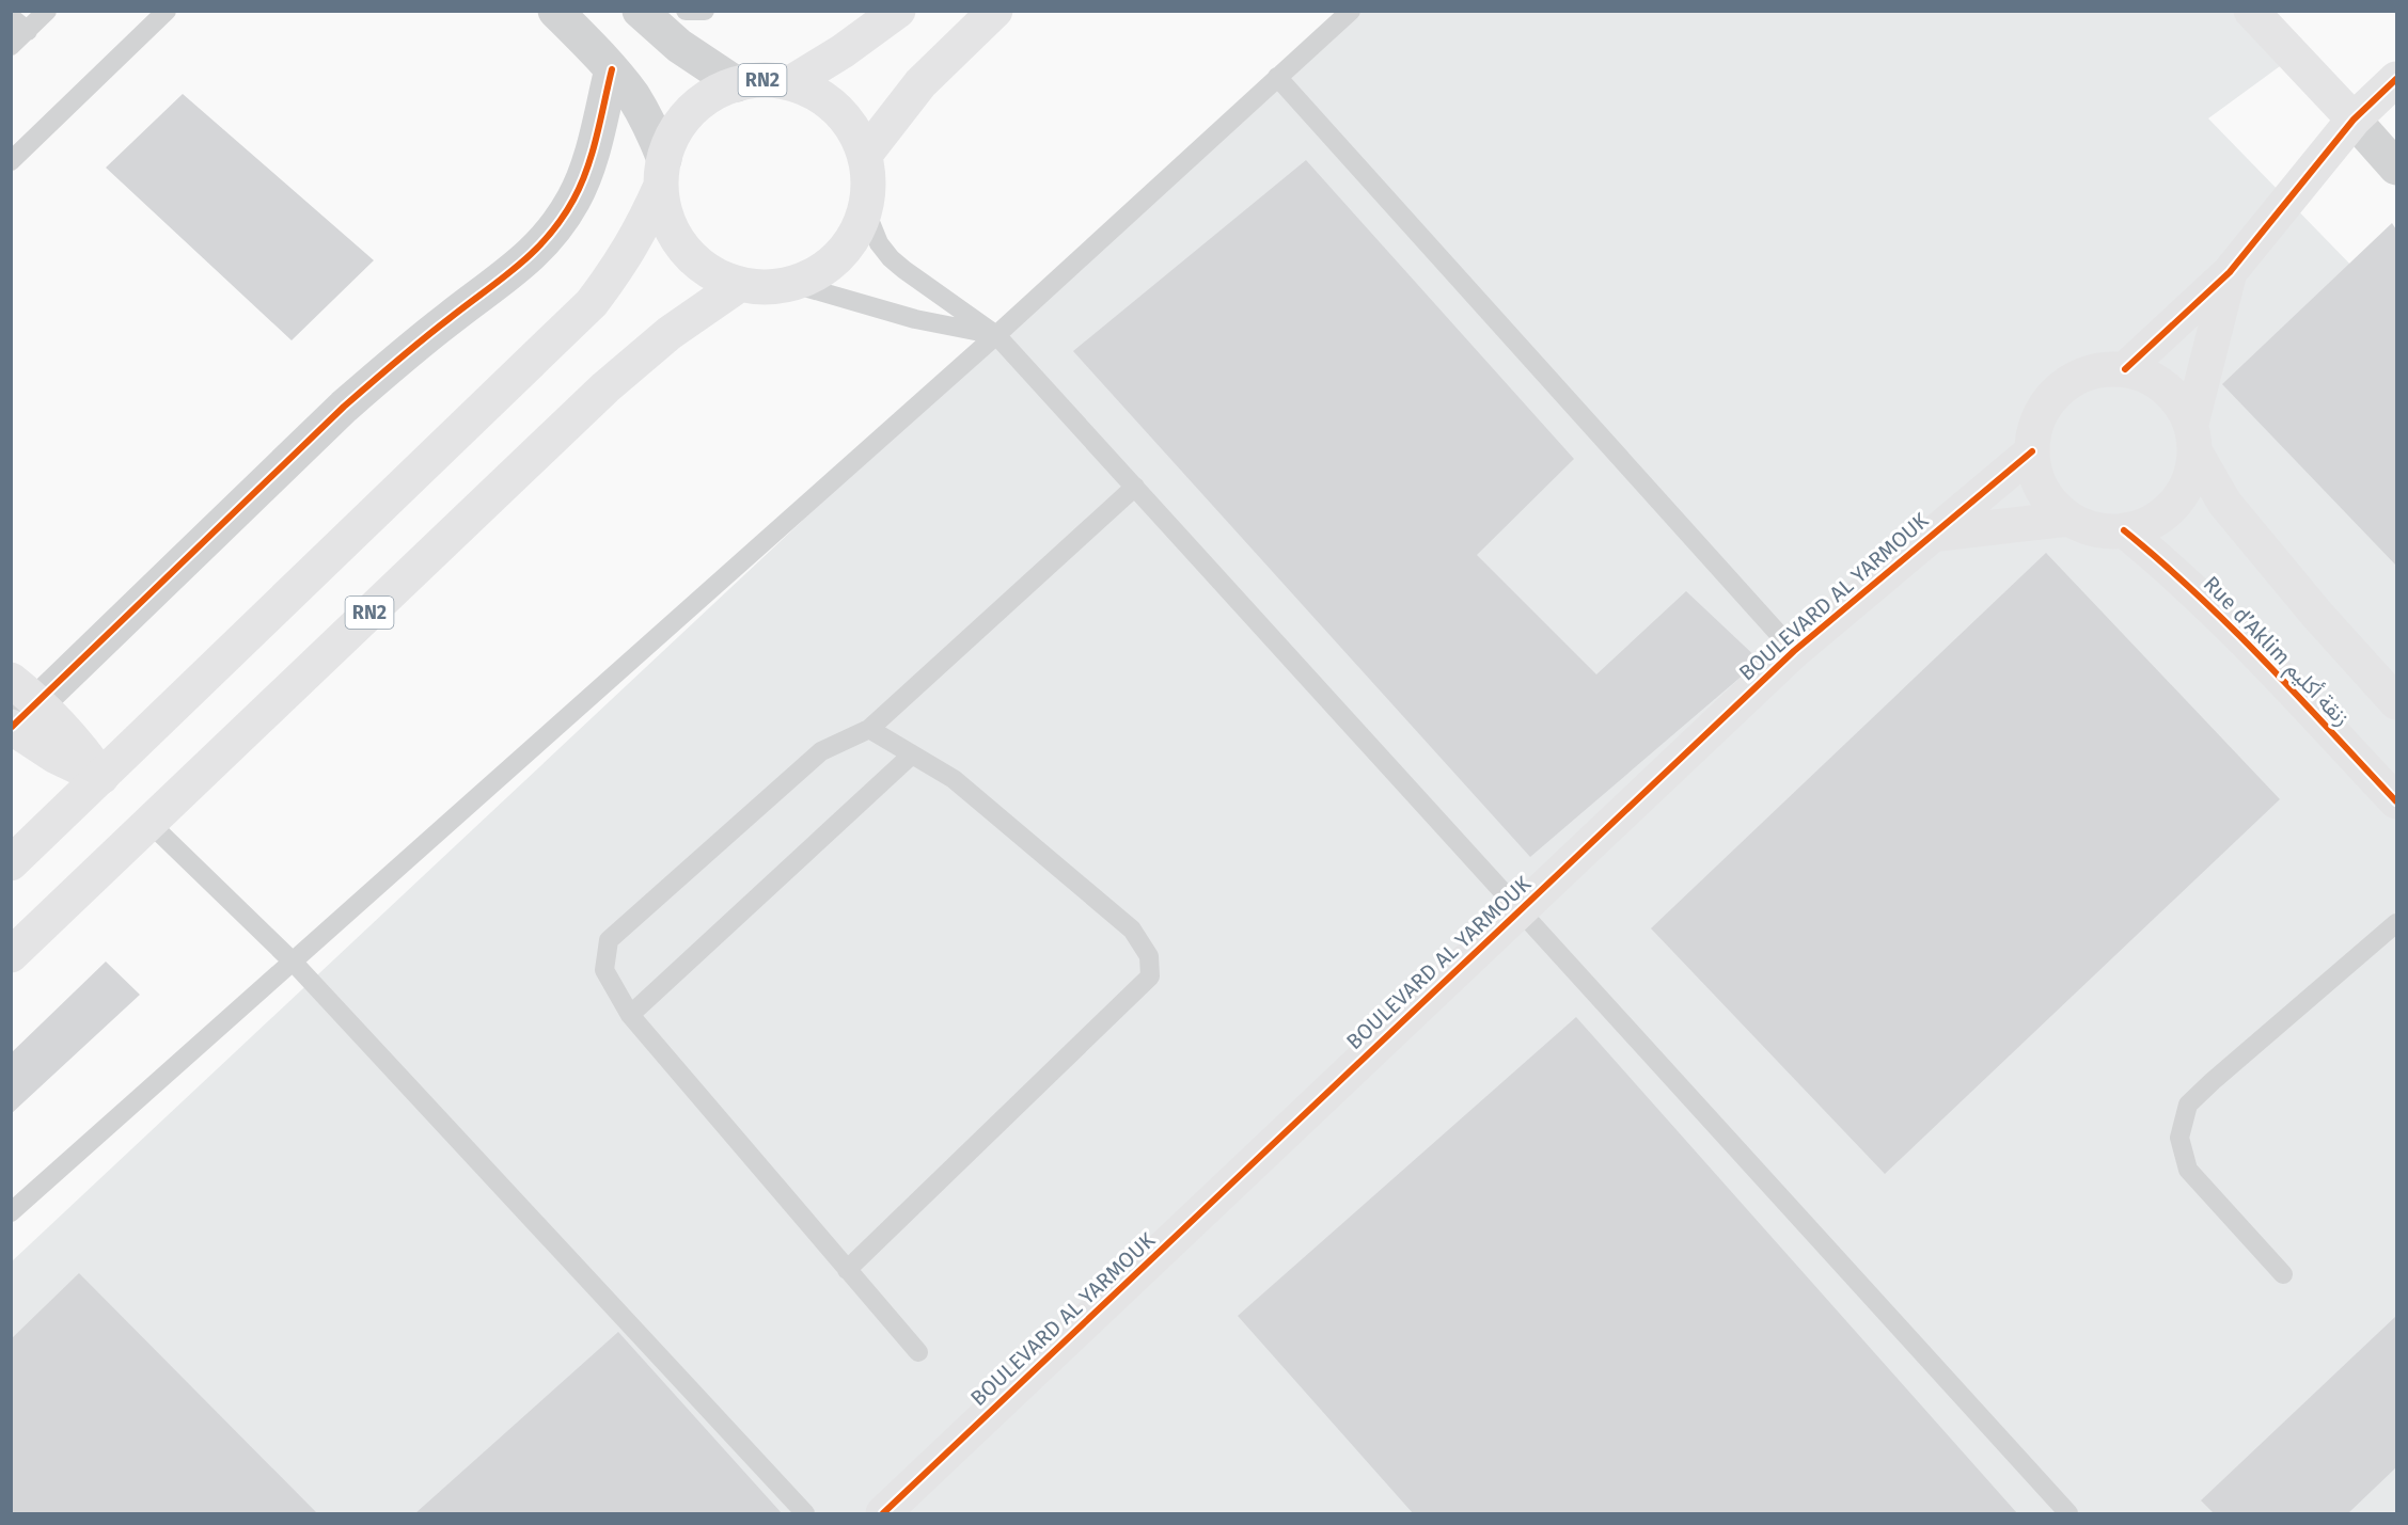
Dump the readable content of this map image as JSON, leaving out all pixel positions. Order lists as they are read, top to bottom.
{
  "streets": {
    "main road": ["RN2", "BOULEVARD AL YARMOUK", "Rue d’Aklim زنقة أكليم"]
  },
  "crossings": [
    ["BOULEVARD AL YARMOUK", "Rue d’Aklim زنقة أكليم"]
  ]
}
